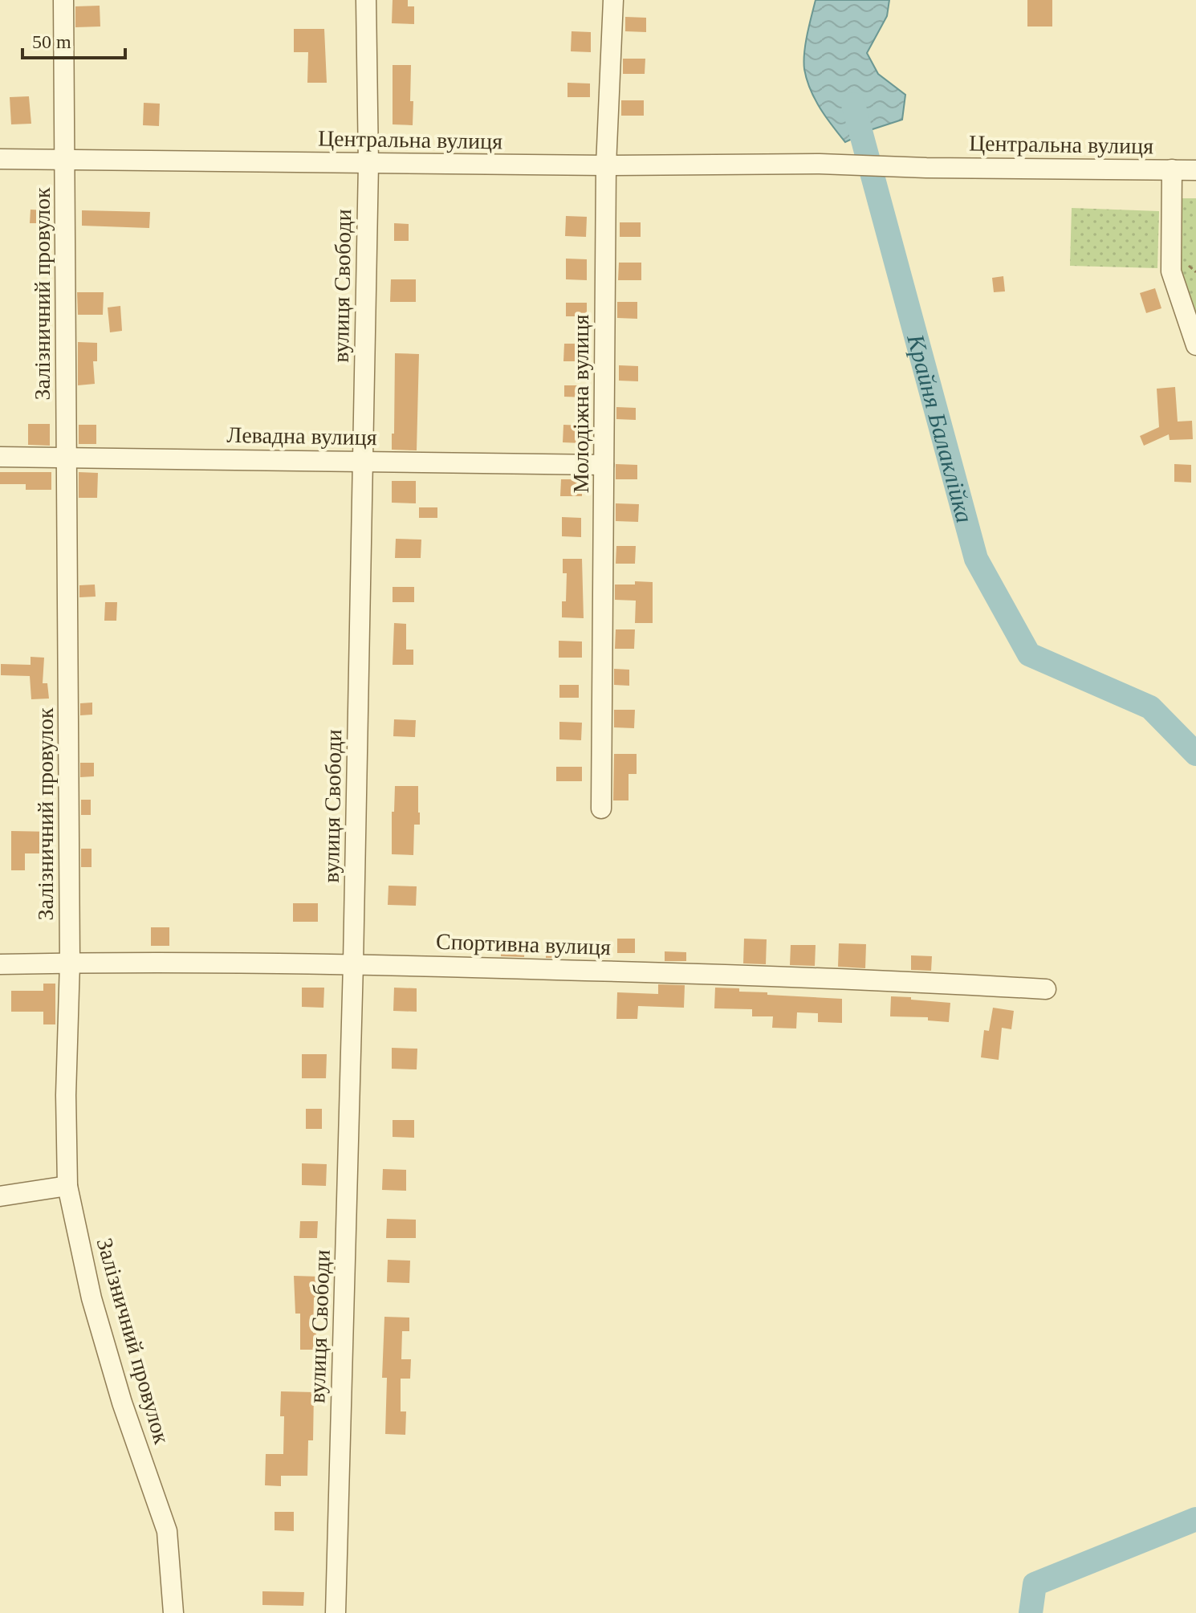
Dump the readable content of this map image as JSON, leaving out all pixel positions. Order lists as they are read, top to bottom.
{
  "streets": {
    "street": [
      "Центральна вулиця",
      "вулиця Свободи",
      "Залізничний провулок",
      "Молодіжна вулиця",
      "Левадна вулиця",
      "Спортивна вулиця"
    ]
  },
  "crossings": [
    ["Центральна вулиця", "вулиця Свободи"],
    ["Центральна вулиця", "Залізничний провулок"],
    ["Центральна вулиця", "Молодіжна вулиця"],
    ["вулиця Свободи", "Левадна вулиця"],
    ["вулиця Свободи", "Спортивна вулиця"],
    ["Залізничний провулок", "Левадна вулиця"],
    ["Залізничний провулок", "Спортивна вулиця"],
    ["Молодіжна вулиця", "Левадна вулиця"]
  ],
  "water": ["Крайня Балаклійка"],
  "scale_bar": "50 m"
}
